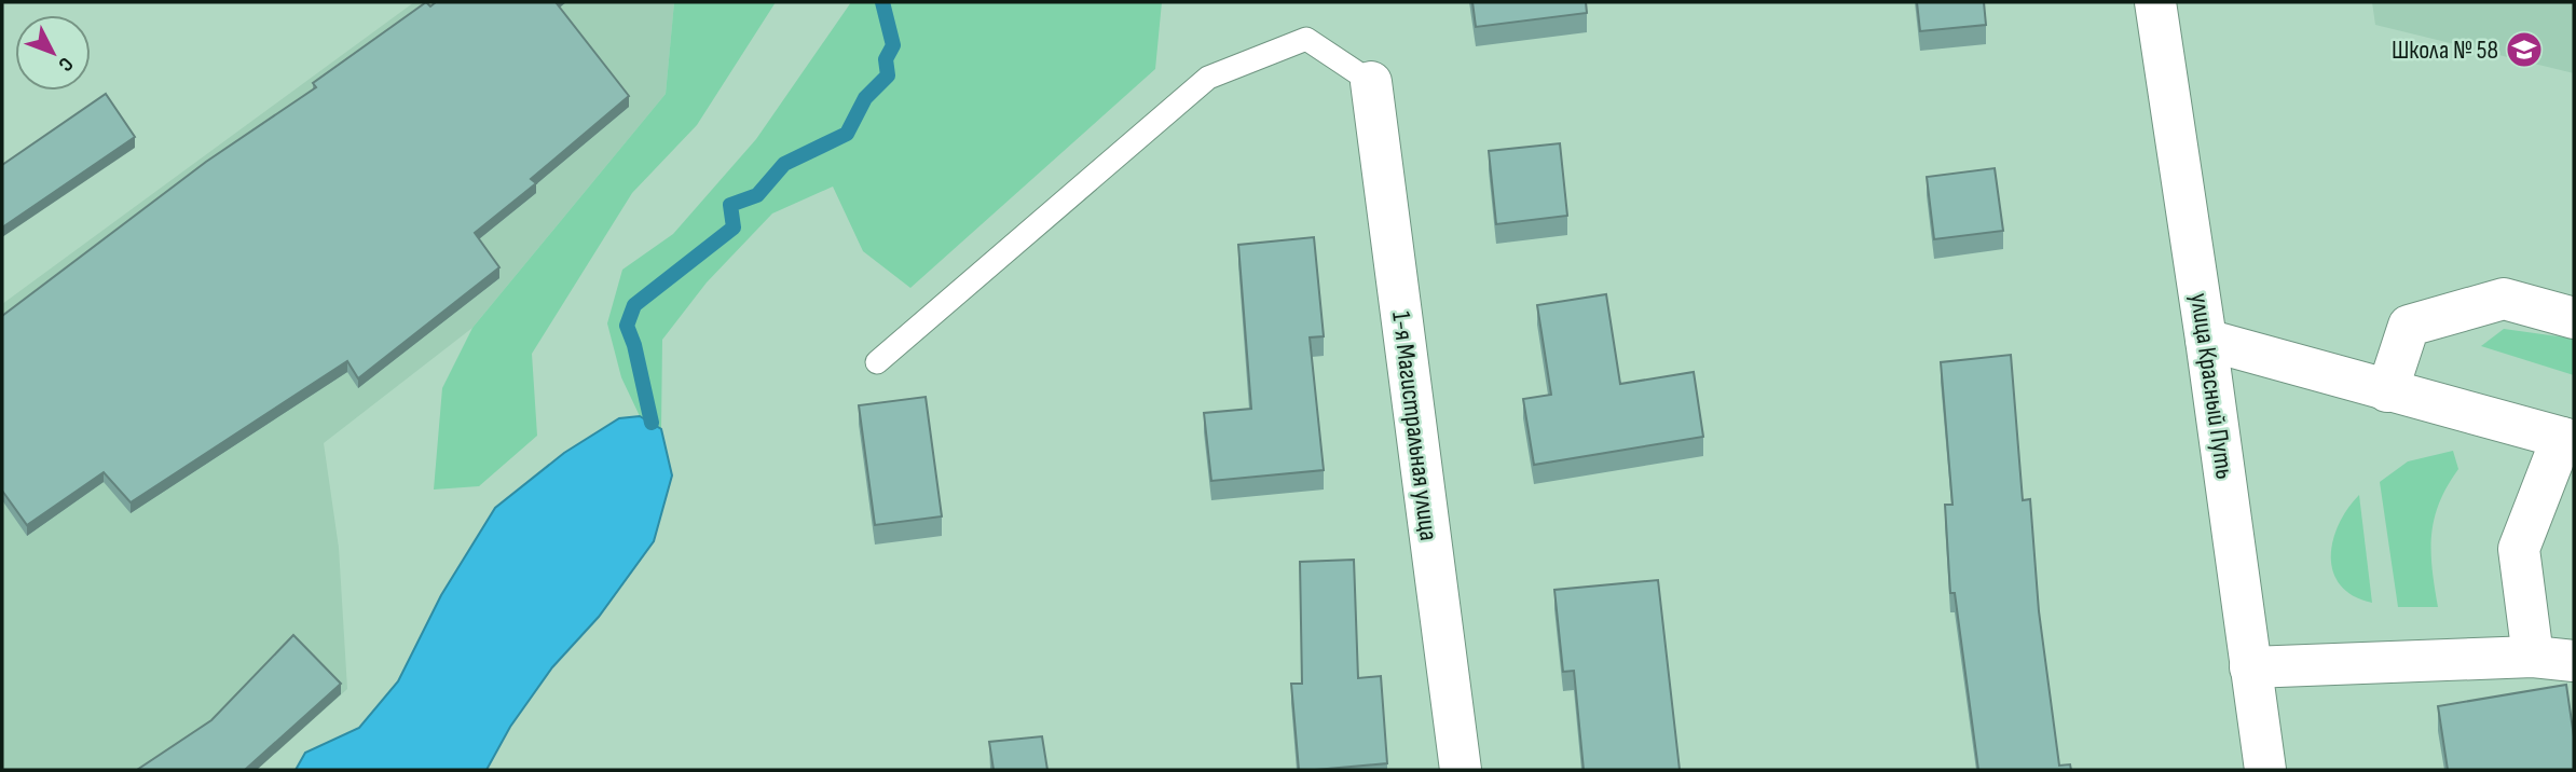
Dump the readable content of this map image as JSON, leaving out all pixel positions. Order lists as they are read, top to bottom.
{
  "streets": {
    "street": ["улица Красный Путь", "1-я Магистральная улица"]
  },
  "places": {
    "school or university": ["Школа № 58"]
  },
  "north": "bottom right"
}
